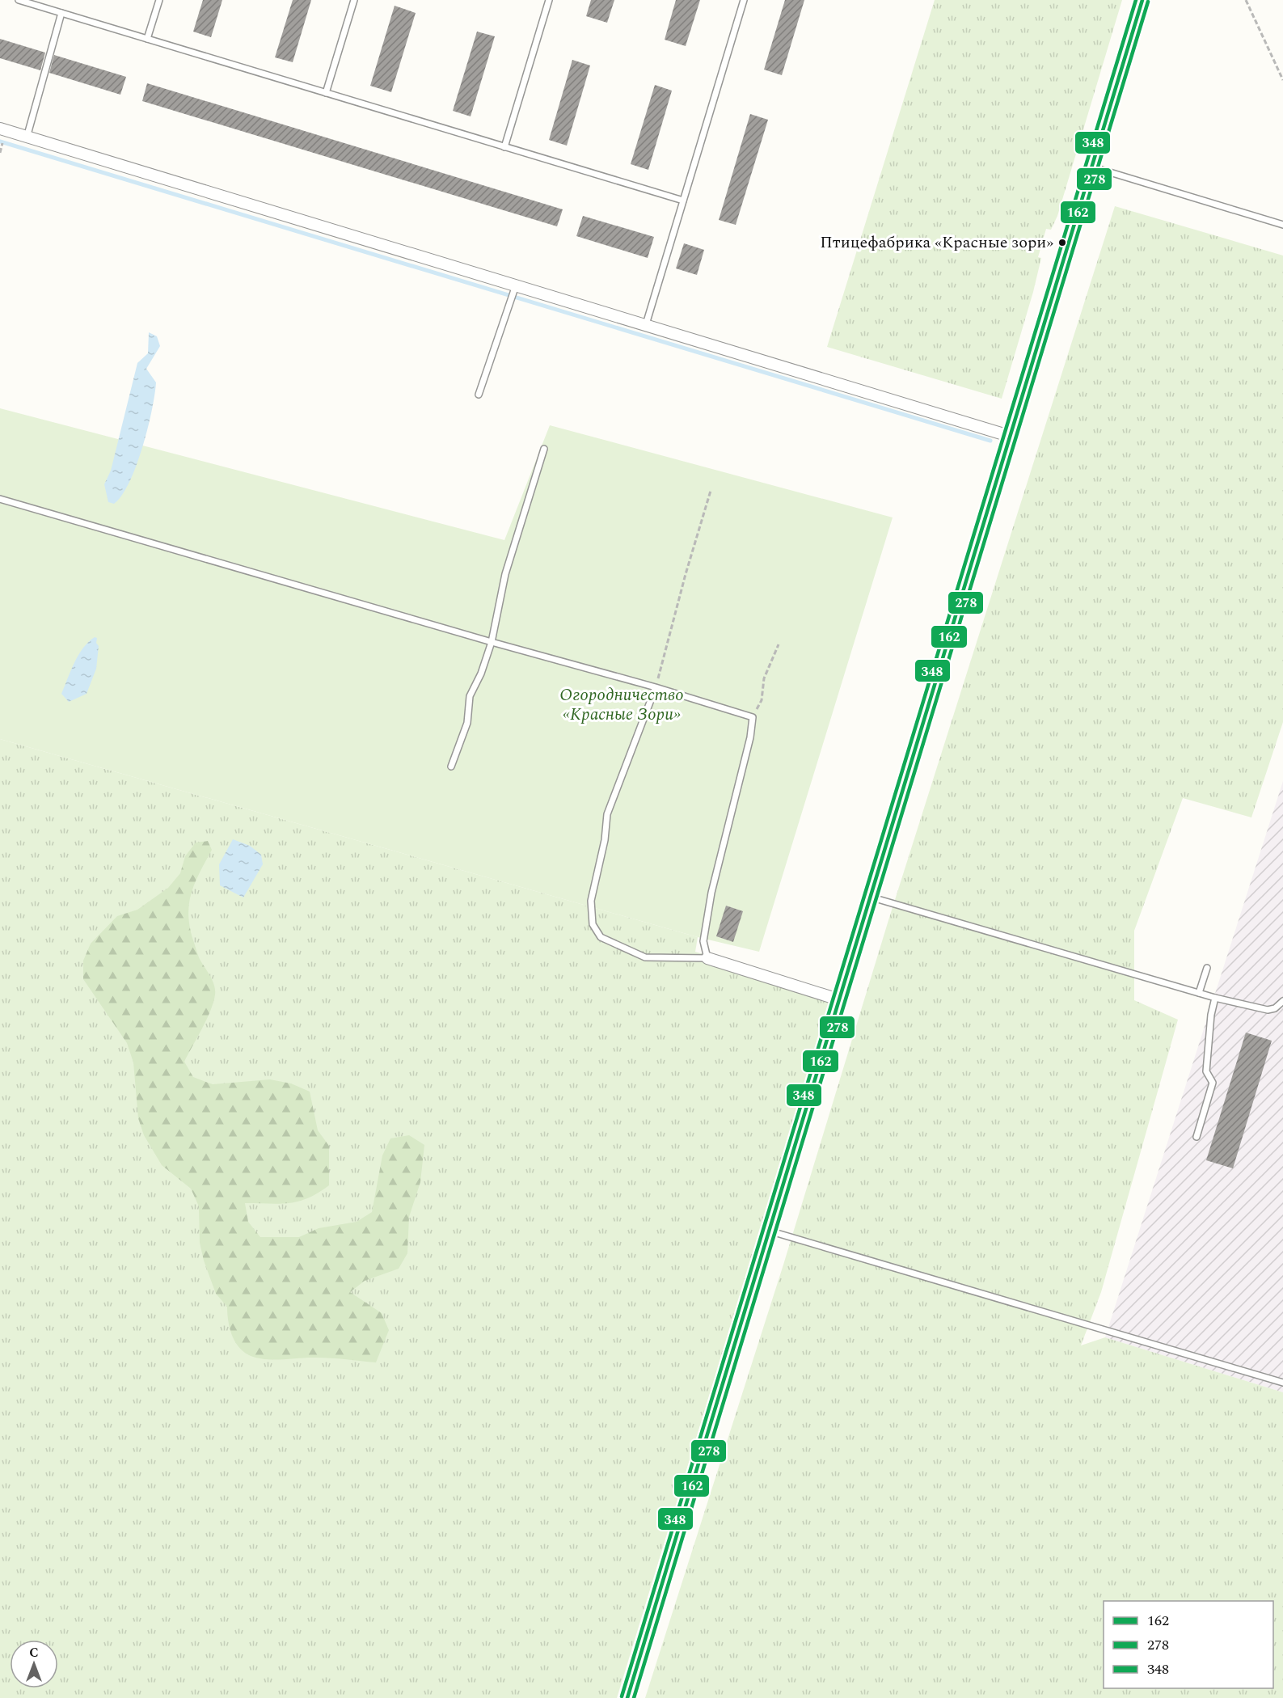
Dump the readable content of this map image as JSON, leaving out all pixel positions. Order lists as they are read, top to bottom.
{
  "parks": ["Огородничество «Красные Зори»"],
  "places": ["Птицефабрика «Красные зори»"],
  "lines": ["transit line 162", "transit line 348", "transit line 278"],
  "legend": ["162", "278", "348"],
  "north": "top"
}
